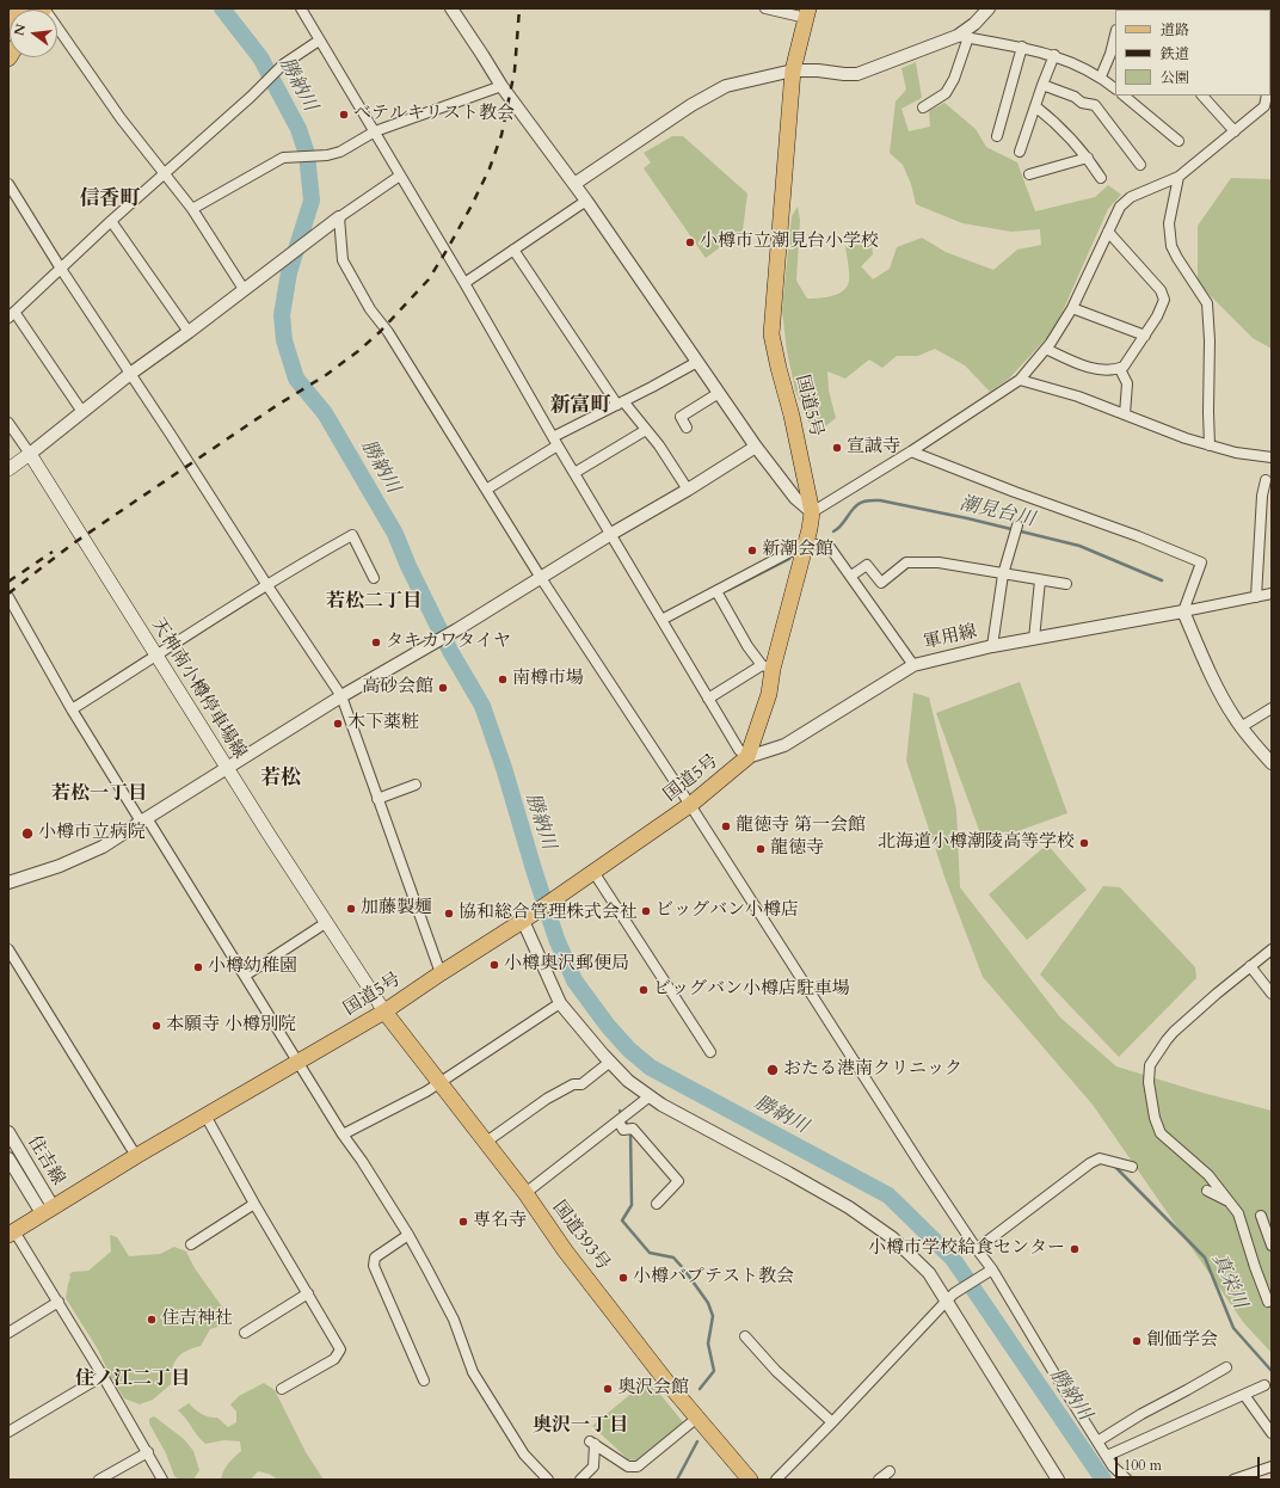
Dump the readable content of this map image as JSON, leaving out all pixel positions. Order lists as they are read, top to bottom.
{
  "streets": {
    "main road": ["国道5号", "天神南小樽停車場線", "国道393号"],
    "street": ["軍用線", "住吉線"]
  },
  "crossings": [
    ["国道5号", "軍用線"],
    ["国道5号", "天神南小樽停車場線"],
    ["国道5号", "住吉線"],
    ["国道5号", "国道393号"],
    ["天神南小樽停車場線", "国道393号"]
  ],
  "districts": [
    "信香町",
    "新富町",
    "若松二丁目",
    "若松",
    "若松一丁目",
    "住ノ江二丁目",
    "奥沢一丁目"
  ],
  "water": ["勝納川", "潮見台川", "真栄川"],
  "places": [
    "べテルキリスト教会",
    "小樽市立潮見台小学校",
    "宣誠寺",
    "新潮会館",
    "タキカワタイヤ",
    "南樽市場",
    "高砂会館",
    "木下薬粧",
    "龍徳寺 第一会館",
    "小樽市立病院",
    "北海道小樽潮陵高等学校",
    "龍徳寺",
    "加藤製麺",
    "ビッグバン小樽店",
    "協和総合管理株式会社",
    "小樽奥沢郵便局",
    "小樽幼稚園",
    "ビッグバン小樽店駐車場",
    "本願寺 小樽別院",
    "おたる港南クリニック",
    "専名寺",
    "小樽市学校給食センター",
    "小樽バプテスト教会",
    "住吉神社",
    "創価学会",
    "奥沢会館"
  ],
  "legend": ["道路", "鉄道", "公園"],
  "scale_bar": "100 m",
  "north": "left"
}
